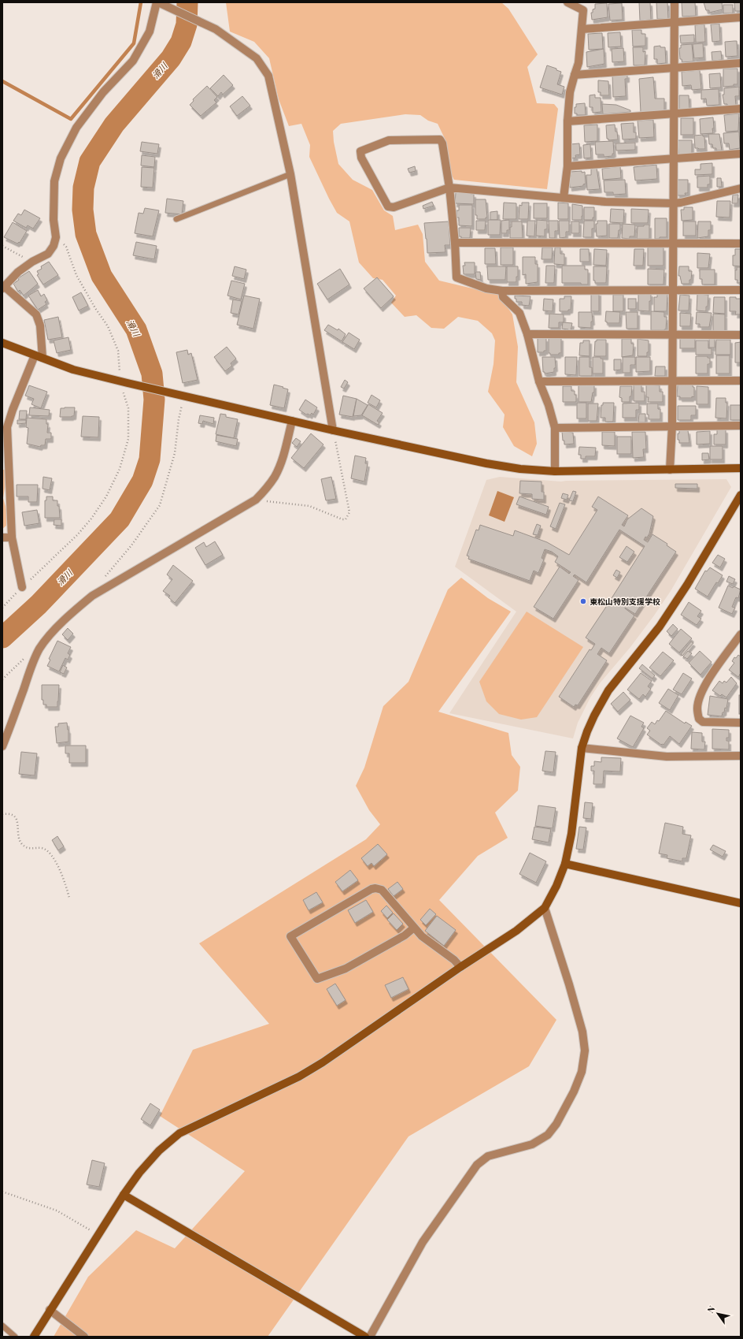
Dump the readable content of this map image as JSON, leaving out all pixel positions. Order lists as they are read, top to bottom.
{
  "water": ["滑川"],
  "places": ["東松山特別支援学校"],
  "north": "top left"
}
